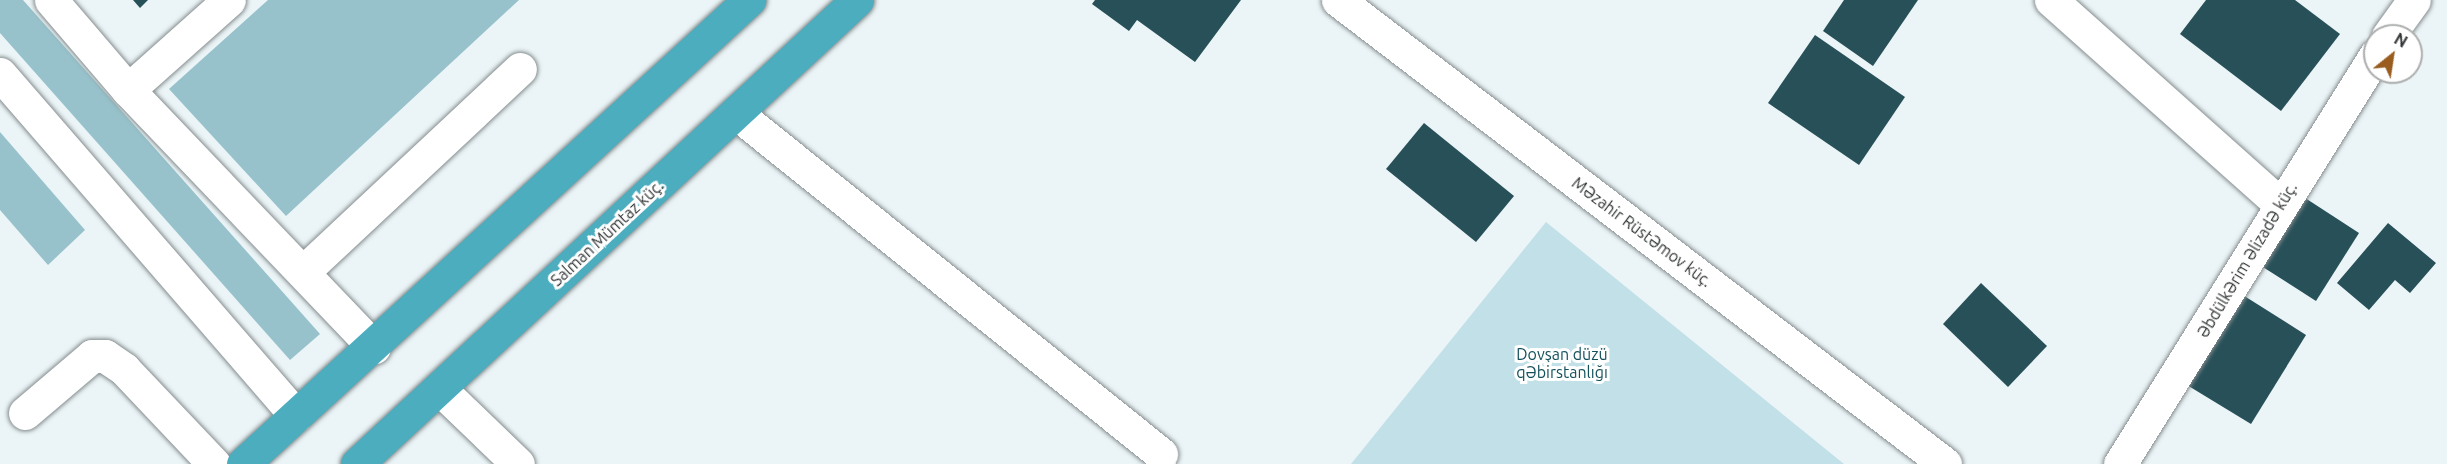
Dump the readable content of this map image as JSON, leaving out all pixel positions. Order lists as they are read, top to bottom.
{
  "streets": {
    "highway": ["Salman Mümtaz küç."],
    "street": ["Məzahir Rüstəmov küç.", "Əbdülkərim Əlizadə küç."]
  },
  "parks": ["Dovşan düzü qəbirstanlığı"],
  "north": "top right"
}
